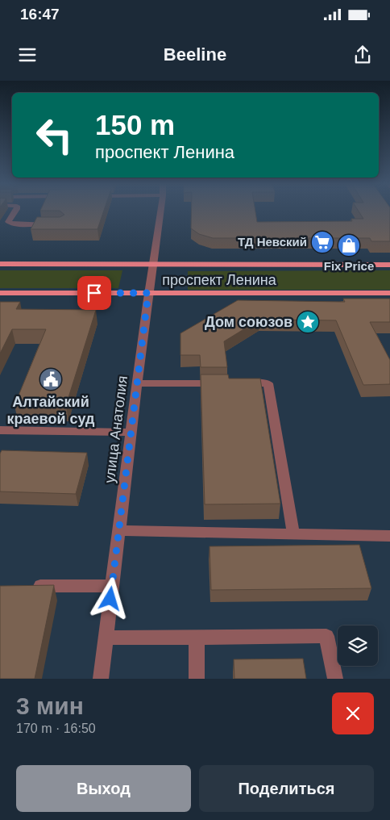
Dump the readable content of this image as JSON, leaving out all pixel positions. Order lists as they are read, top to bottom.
{
  "streets": {
    "main road": ["проспект Ленина"],
    "street": ["улица Анатолия"]
  },
  "crossings": [
    ["проспект Ленина", "улица Анатолия"]
  ],
  "places": {
    "supermarket": ["ТД Невский"],
    "shop": ["Fix Price"],
    "place": ["Дом союзов"],
    "public building": ["Алтайский краевой суд"]
  },
  "page": {
    "status": "16:47",
    "header": "Beeline",
    "turn": ["150 m", "проспект Ленина"],
    "heading": ["3 мин", "170 m · 16:50"],
    "buttons": ["Выход", "Поделиться"]
  }
}
